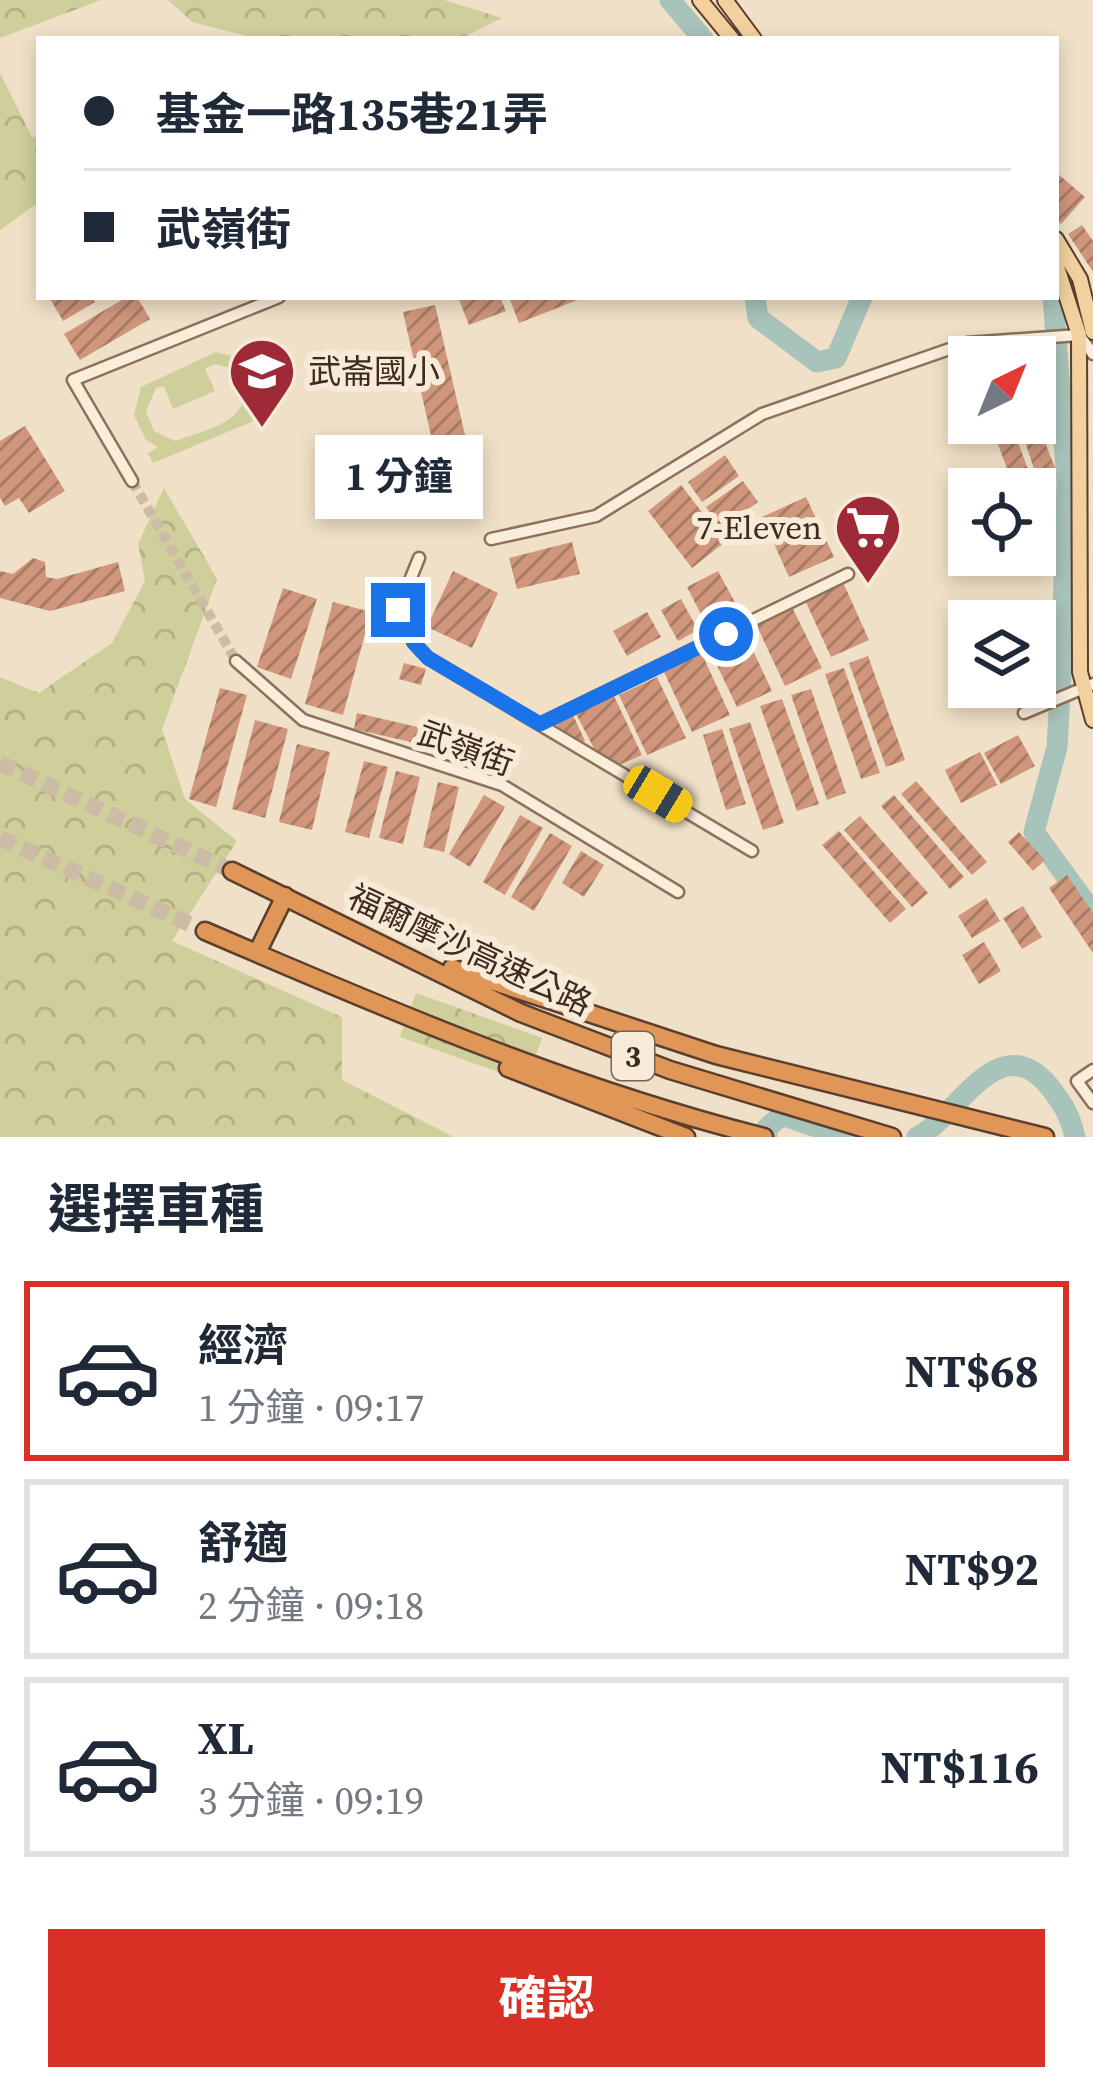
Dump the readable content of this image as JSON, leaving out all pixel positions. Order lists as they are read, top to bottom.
{
  "streets": {
    "highway": ["福爾摩沙高速公路", "3"],
    "street": ["武嶺街"]
  },
  "places": {
    "school or university": ["武崙國小"],
    "supermarket": ["7-Eleven"]
  },
  "north": "top right",
  "page": {
    "banner": ["基金一路135巷21弄", "武嶺街"],
    "bubble": "1 分鐘",
    "heading": "選擇車種",
    "list": [
      {
        "name": "經濟",
        "note": "1 分鐘 · 09:17",
        "value": "NT$68"
      },
      {
        "name": "舒適",
        "note": "2 分鐘 · 09:18",
        "value": "NT$92"
      },
      {
        "name": "XL",
        "note": "3 分鐘 · 09:19",
        "value": "NT$116"
      }
    ],
    "buttons": "確認"
  }
}
